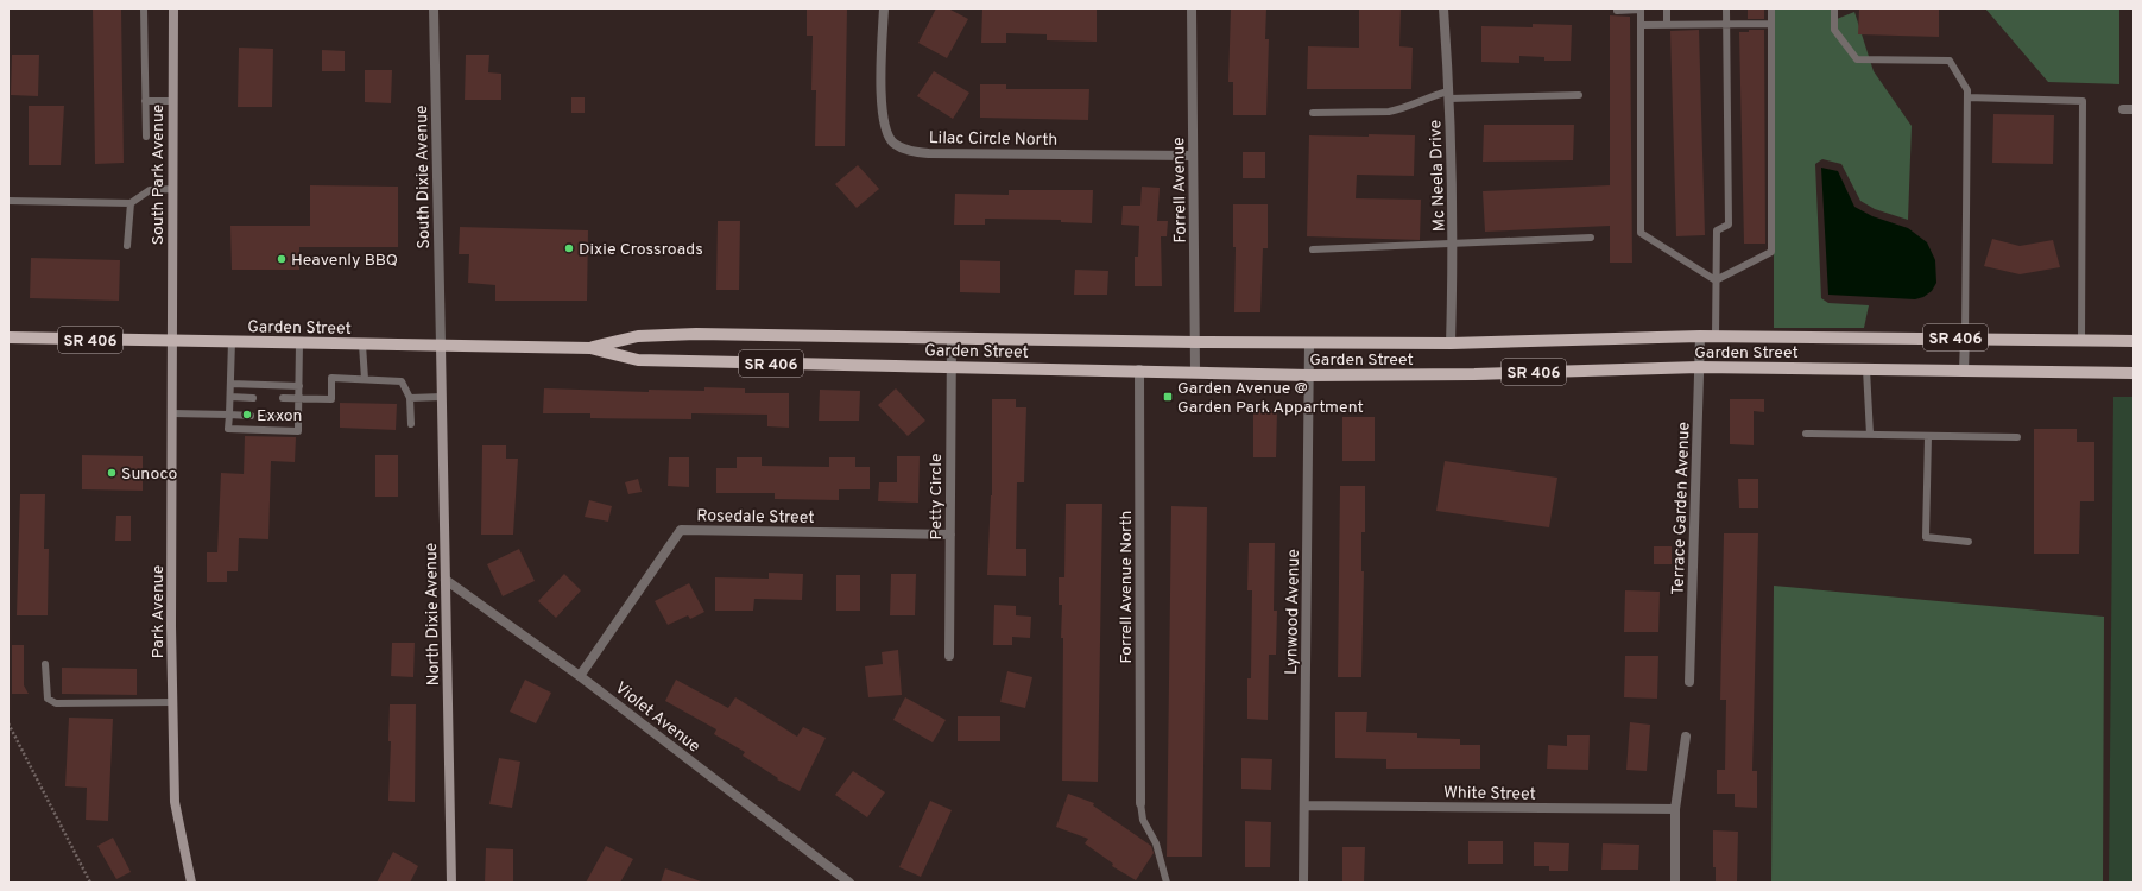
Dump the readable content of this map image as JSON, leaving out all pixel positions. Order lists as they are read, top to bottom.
{
  "streets": {
    "main road": ["Garden Street", "SR 406"],
    "street": [
      "Lilac Circle North",
      "South Park Avenue",
      "Mc Neela Drive",
      "South Dixie Avenue",
      "Forrell Avenue",
      "Petty Circle",
      "Terrace Garden Avenue",
      "Rosedale Street",
      "Forrell Avenue North",
      "Park Avenue",
      "Lynwood Avenue",
      "North Dixie Avenue",
      "Violet Avenue",
      "White Street"
    ]
  },
  "crossings": [
    ["Lilac Circle North", "Forrell Avenue"],
    ["South Park Avenue", "Garden Street"],
    ["South Park Avenue", "Park Avenue"],
    ["Mc Neela Drive", "Garden Street"],
    ["South Dixie Avenue", "Garden Street"],
    ["South Dixie Avenue", "North Dixie Avenue"],
    ["Forrell Avenue", "Garden Street"],
    ["Garden Street", "Petty Circle"],
    ["Garden Street", "Terrace Garden Avenue"],
    ["Garden Street", "Forrell Avenue North"],
    ["Garden Street", "Park Avenue"],
    ["Garden Street", "Lynwood Avenue"],
    ["Garden Street", "North Dixie Avenue"],
    ["Petty Circle", "Rosedale Street"],
    ["Rosedale Street", "Violet Avenue"],
    ["Lynwood Avenue", "White Street"],
    ["North Dixie Avenue", "Violet Avenue"]
  ],
  "places": {
    "other": [
      "Dixie Crossroads",
      "Heavenly BBQ",
      "Exxon",
      "Sunoco"
    ],
    "transit": ["Garden Avenue @ Garden Park Appartment"]
  }
}
